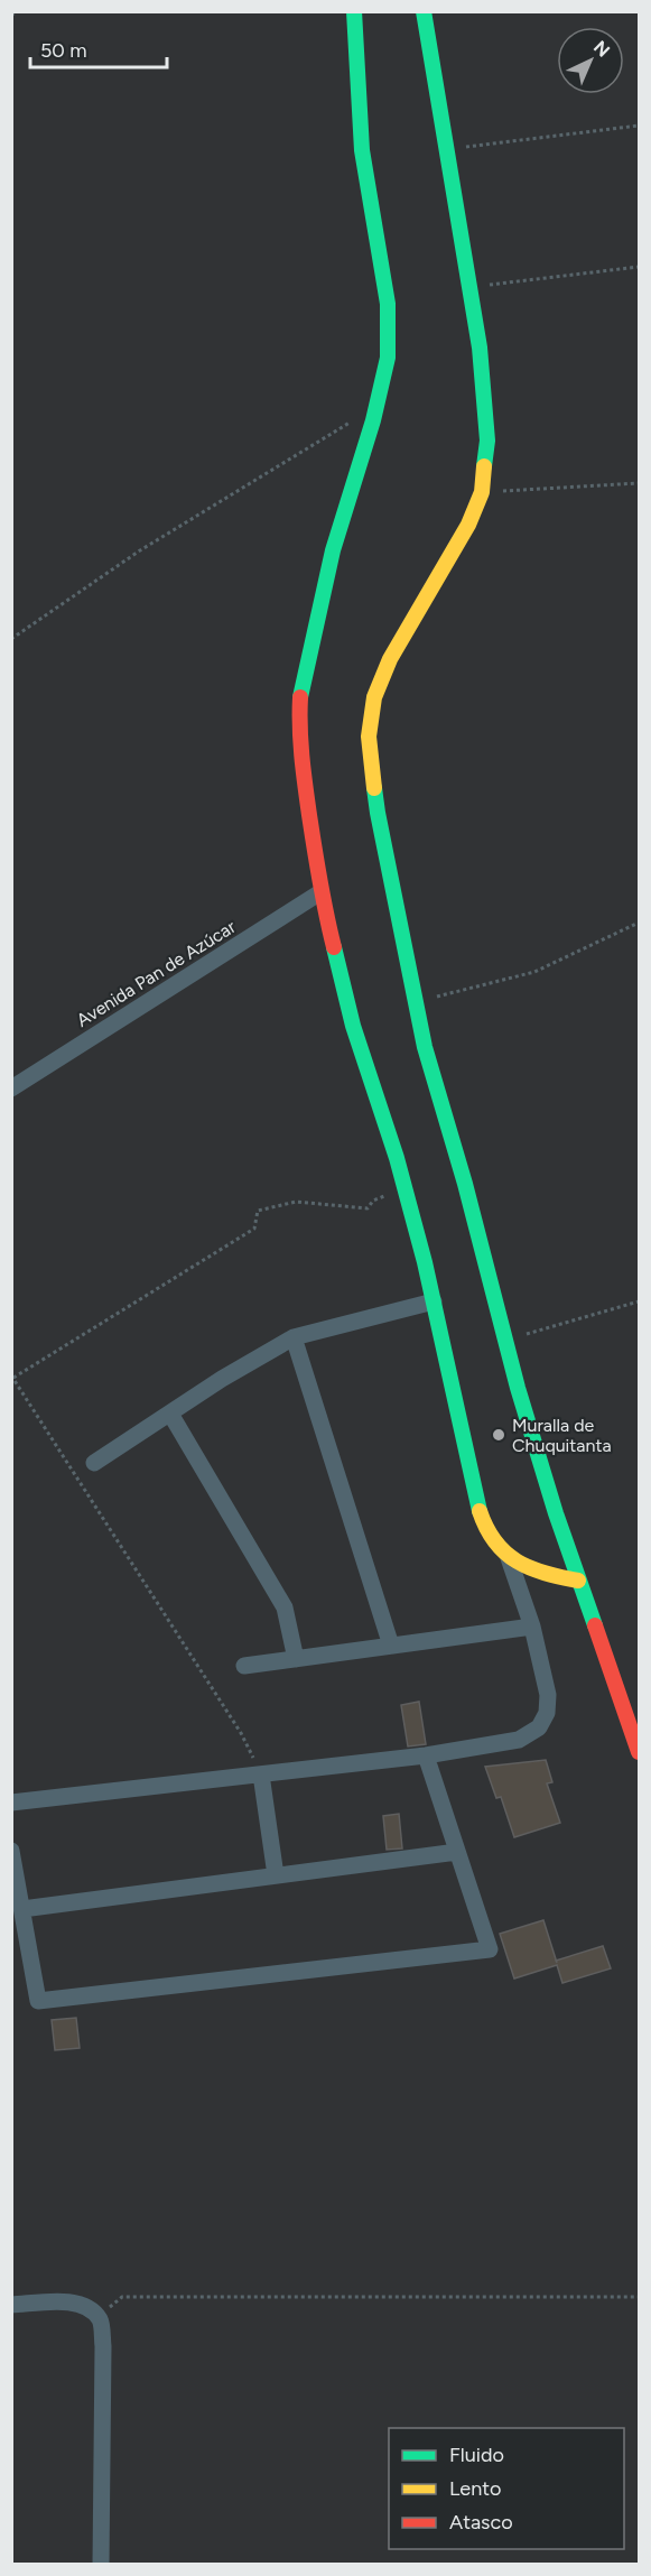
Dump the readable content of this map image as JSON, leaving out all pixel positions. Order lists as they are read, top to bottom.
{
  "streets": {
    "street": ["Avenida Pan de Azúcar"]
  },
  "places": ["Muralla de Chuquitanta"],
  "legend": ["Fluido", "Lento", "Atasco"],
  "scale_bar": "50 m",
  "north": "top right"
}
